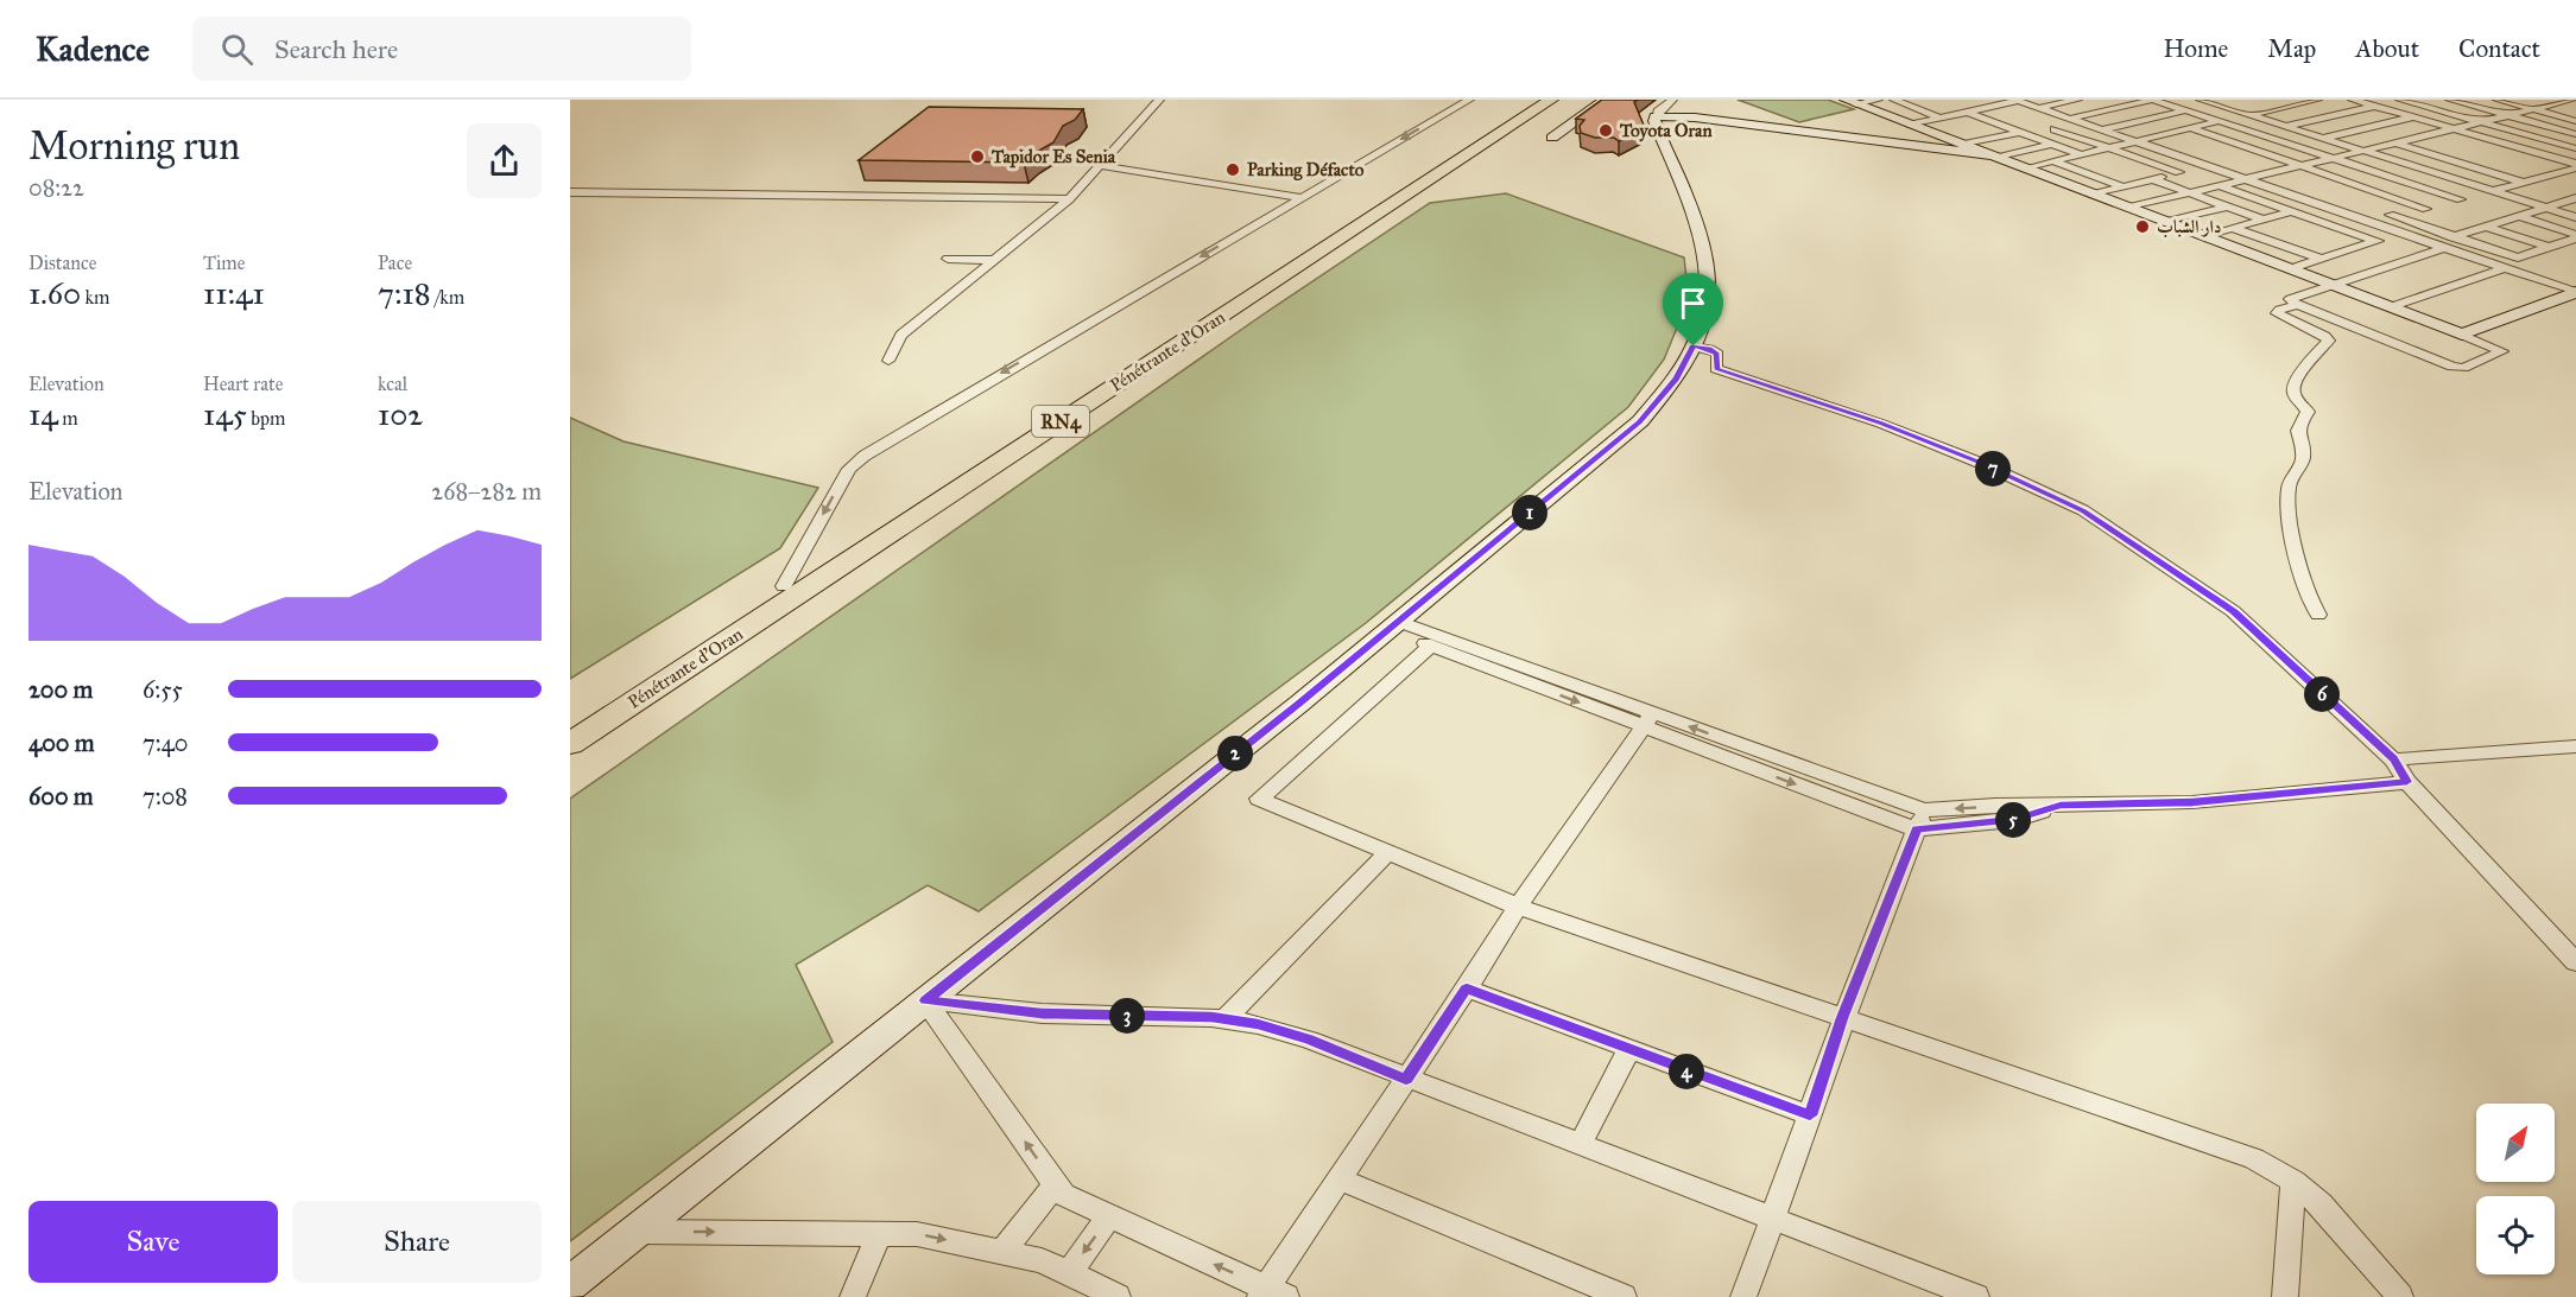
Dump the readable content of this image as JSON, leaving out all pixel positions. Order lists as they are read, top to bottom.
{
  "streets": {
    "highway": ["Pénétrante d'Oran", "RN4"]
  },
  "places": [
    "Toyota Oran",
    "Tapidor Es Senia",
    "Parking Défacto",
    "دار الشباب"
  ],
  "north": "top right",
  "page": {
    "header": "Kadence",
    "search": "Search here",
    "nav": [
      "Home",
      "Map",
      "About",
      "Contact"
    ],
    "heading": ["Morning run", "08:22"],
    "stats": [
      ["Distance", "1.60 km"],
      ["Time", "11:41"],
      ["Pace", "7:18 /km"],
      ["Elevation", "14 m"],
      ["Heart rate", "145 bpm"],
      ["kcal", "102"]
    ],
    "pins": [
      "7",
      "1",
      "6",
      "2",
      "5",
      "3",
      "4"
    ],
    "chart": ["Elevation", "268–282 m"],
    "list": [
      {
        "name": "200 m",
        "note": "6:55"
      },
      {
        "name": "400 m",
        "note": "7:40"
      },
      {
        "name": "600 m",
        "note": "7:08"
      }
    ],
    "buttons": ["Save", "Share"]
  }
}
